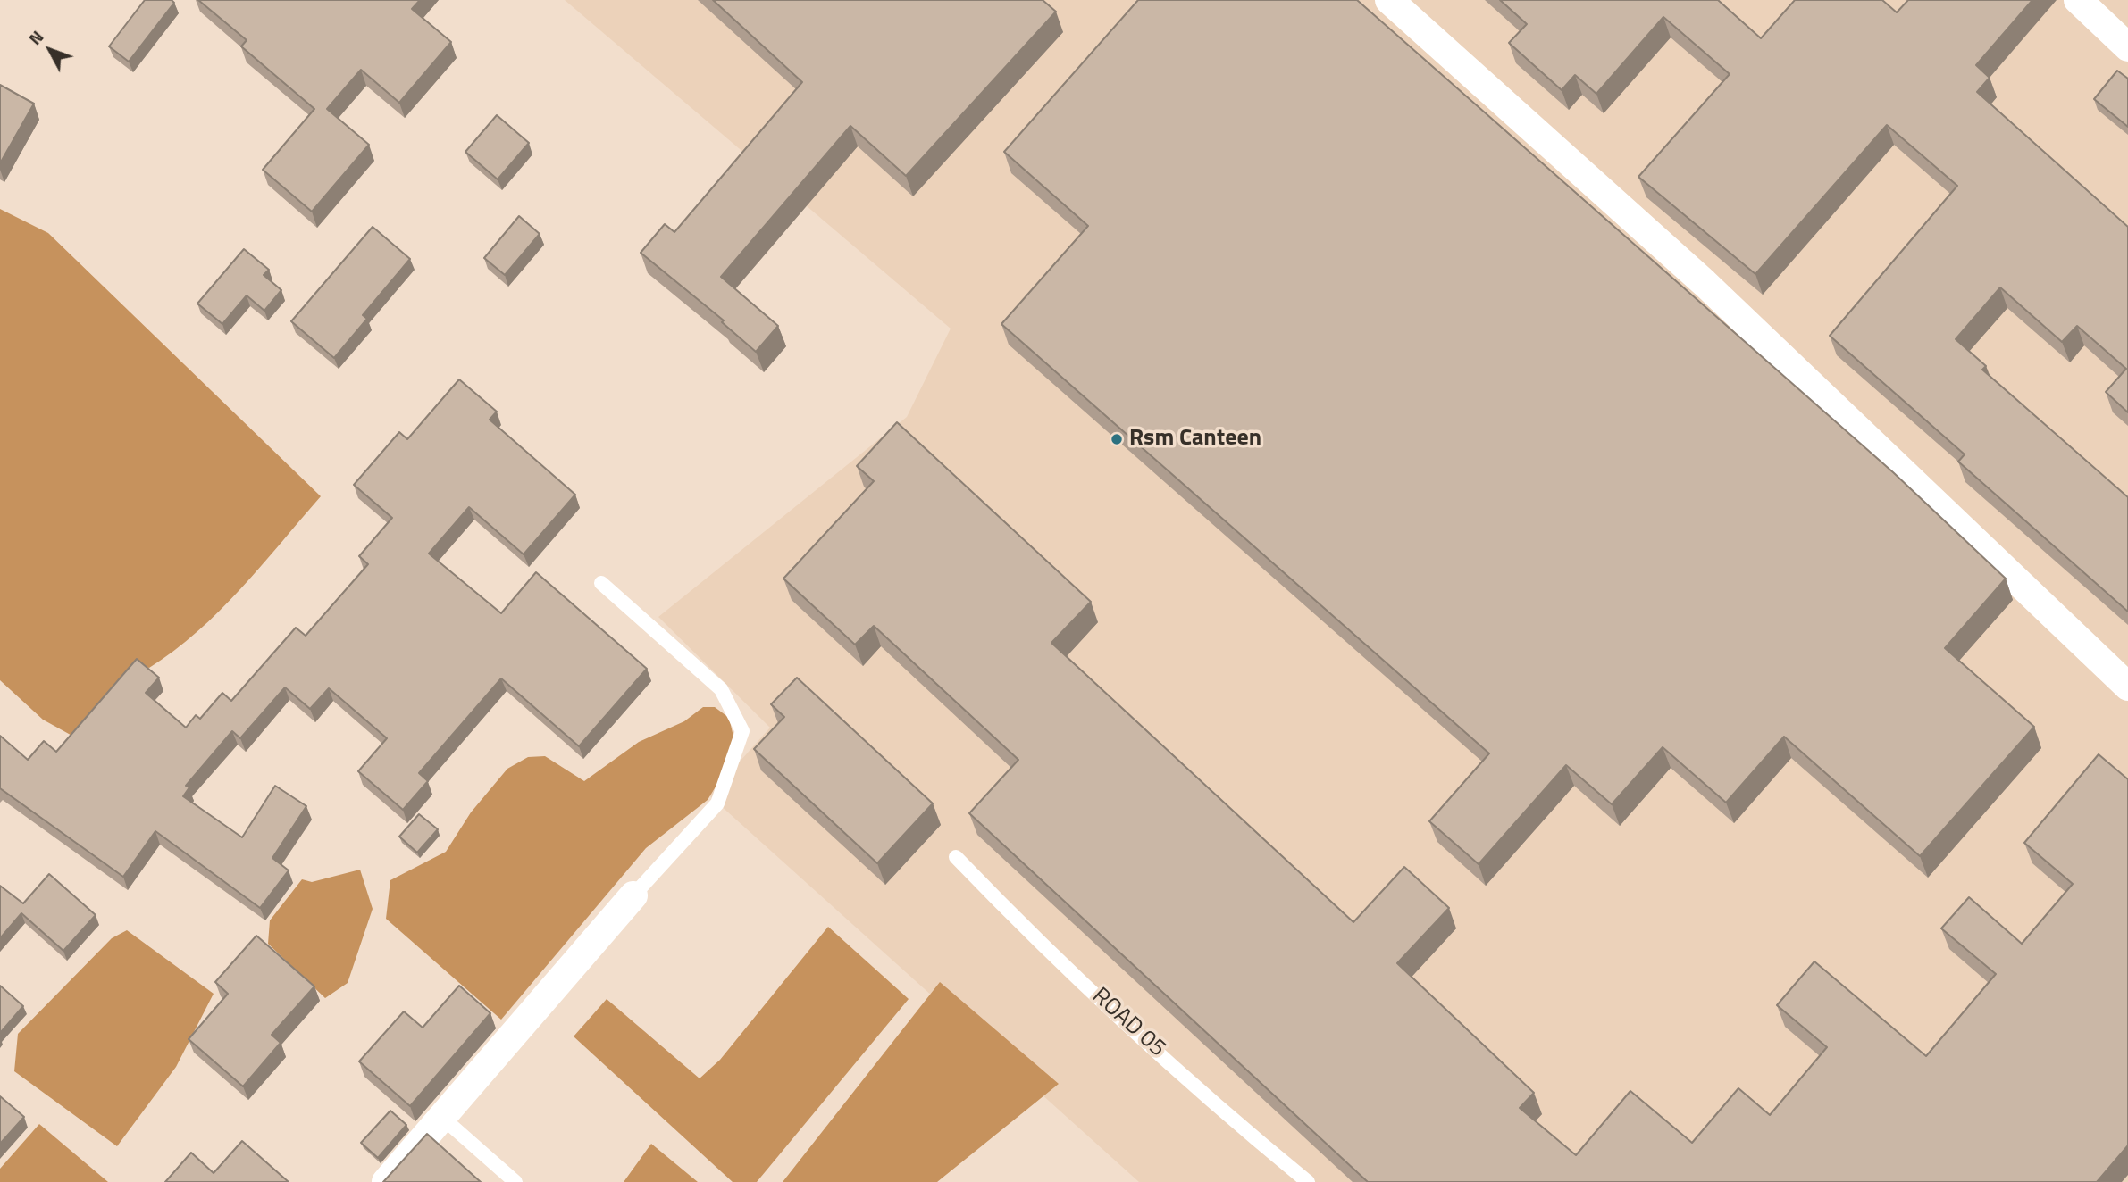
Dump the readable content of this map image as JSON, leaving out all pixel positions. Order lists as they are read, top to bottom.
{
  "streets": {
    "lane": ["ROAD 05"]
  },
  "places": ["Rsm Canteen"],
  "north": "top left"
}
